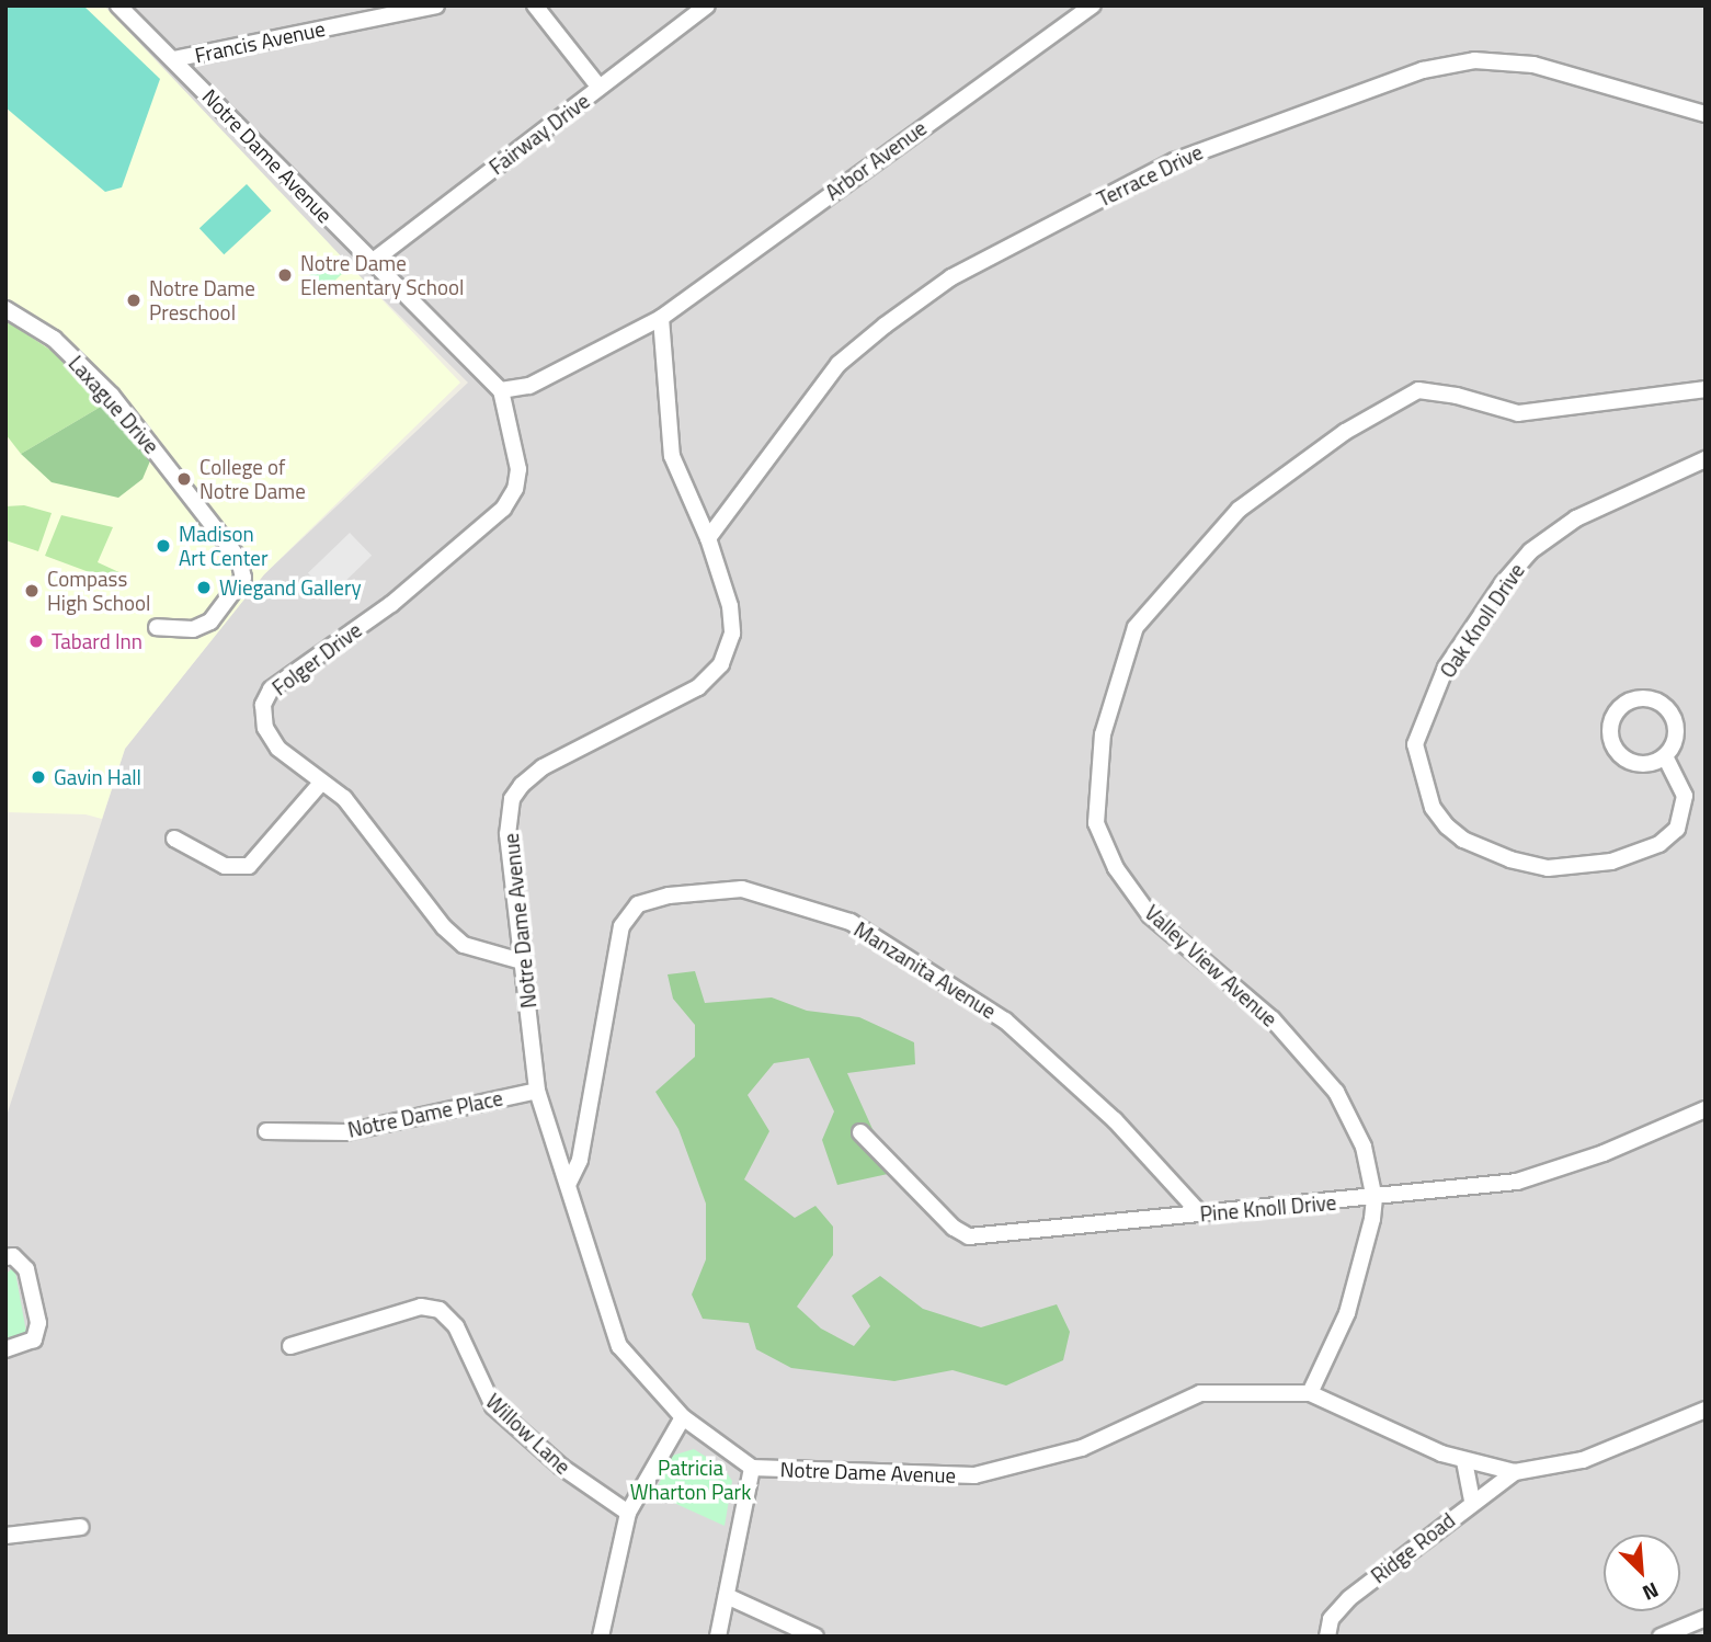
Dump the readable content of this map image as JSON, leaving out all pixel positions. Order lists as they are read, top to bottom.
{
  "streets": {
    "street": [
      "Francis Avenue",
      "Fairway Drive",
      "Notre Dame Avenue",
      "Arbor Avenue",
      "Terrace Drive",
      "Laxague Drive",
      "Oak Knoll Drive",
      "Folger Drive",
      "Valley View Avenue",
      "Manzanita Avenue",
      "Notre Dame Place",
      "Pine Knoll Drive",
      "Willow Lane",
      "Ridge Road"
    ]
  },
  "crossings": [
    ["Francis Avenue", "Notre Dame Avenue"],
    ["Fairway Drive", "Notre Dame Avenue"],
    ["Notre Dame Avenue", "Arbor Avenue"],
    ["Notre Dame Avenue", "Terrace Drive"],
    ["Notre Dame Avenue", "Folger Drive"],
    ["Notre Dame Avenue", "Valley View Avenue"],
    ["Notre Dame Avenue", "Manzanita Avenue"],
    ["Notre Dame Avenue", "Notre Dame Place"],
    ["Notre Dame Avenue", "Ridge Road"],
    ["Valley View Avenue", "Pine Knoll Drive"],
    ["Manzanita Avenue", "Pine Knoll Drive"]
  ],
  "parks": ["Patricia Wharton Park"],
  "places": [
    "Notre Dame Elementary School",
    "Notre Dame Preschool",
    "College of Notre Dame",
    "Madison Art Center",
    "Wiegand Gallery",
    "Compass High School",
    "Tabard Inn",
    "Gavin Hall"
  ],
  "north": "bottom right"
}
